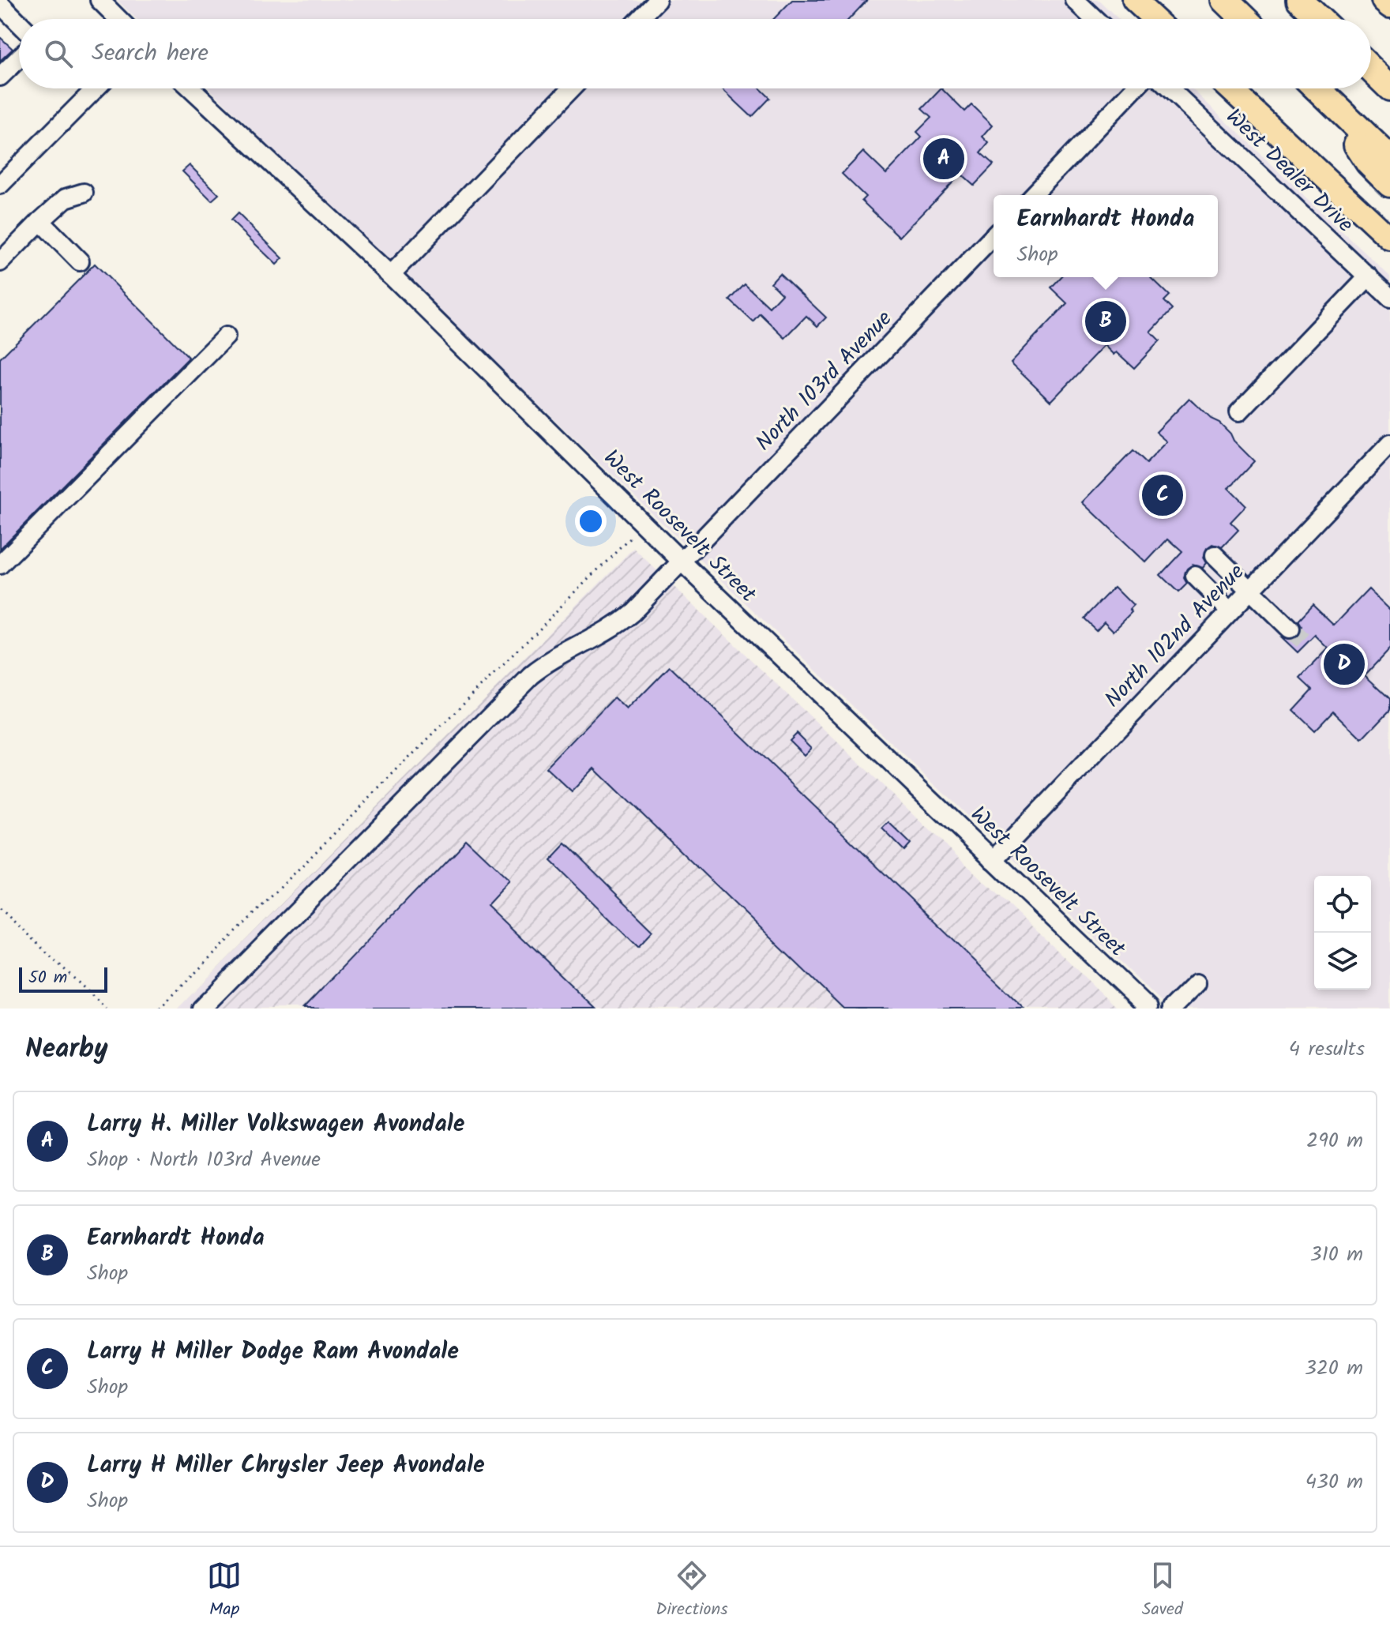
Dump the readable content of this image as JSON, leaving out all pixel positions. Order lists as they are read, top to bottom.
{
  "streets": {
    "street": [
      "West Dealer Drive",
      "North 103rd Avenue",
      "West Roosevelt Street",
      "North 102nd Avenue"
    ]
  },
  "crossings": [
    ["North 103rd Avenue", "West Roosevelt Street"],
    ["West Roosevelt Street", "North 102nd Avenue"]
  ],
  "scale_bar": "50 m",
  "page": {
    "search": "Search here",
    "pins": [
      "A",
      "B",
      "C",
      "D"
    ],
    "popup": ["Earnhardt Honda", "Shop"],
    "scale": "50 m",
    "heading": ["Nearby", "4 results"],
    "list": [
      {
        "mark": "A",
        "name": "Larry H. Miller Volkswagen Avondale",
        "note": "Shop · North 103rd Avenue",
        "value": "290 m"
      },
      {
        "mark": "B",
        "name": "Earnhardt Honda",
        "note": "Shop",
        "value": "310 m"
      },
      {
        "mark": "C",
        "name": "Larry H Miller Dodge Ram Avondale",
        "note": "Shop",
        "value": "320 m"
      },
      {
        "mark": "D",
        "name": "Larry H Miller Chrysler Jeep Avondale",
        "note": "Shop",
        "value": "430 m"
      }
    ],
    "nav": ["Map", "Directions", "Saved"]
  }
}
